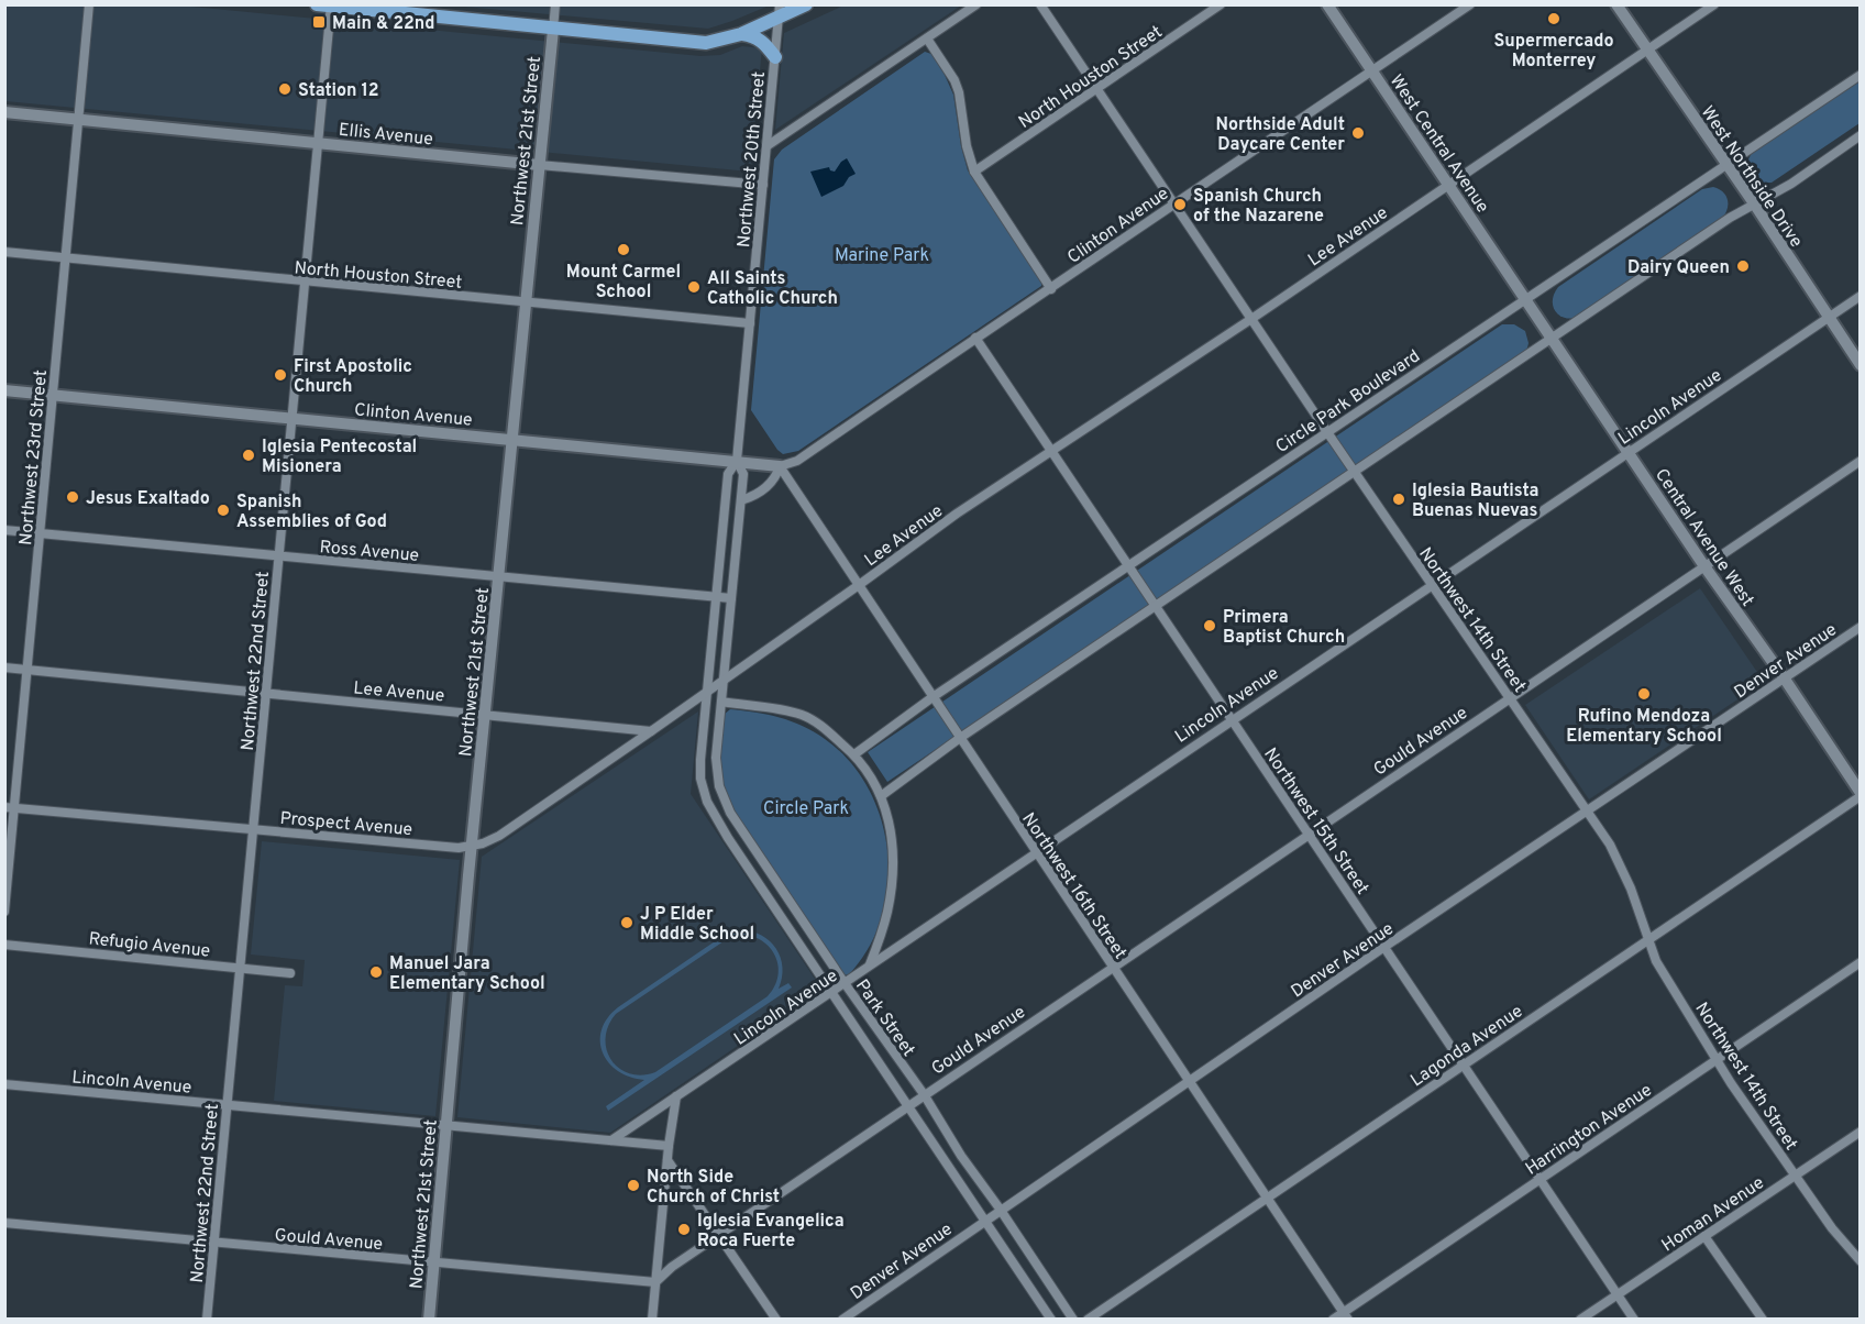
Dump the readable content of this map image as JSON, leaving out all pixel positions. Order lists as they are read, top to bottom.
{
  "streets": {
    "street": [
      "North Houston Street",
      "Ellis Avenue",
      "Northwest 21st Street",
      "West Central Avenue",
      "Northwest 20th Street",
      "West Northside Drive",
      "Clinton Avenue",
      "Lee Avenue",
      "Circle Park Boulevard",
      "Lincoln Avenue",
      "Northwest 23rd Street",
      "Central Avenue West",
      "Ross Avenue",
      "Northwest 14th Street",
      "Denver Avenue",
      "Northwest 22nd Street",
      "Gould Avenue",
      "Northwest 15th Street",
      "Prospect Avenue",
      "Northwest 16th Street",
      "Refugio Avenue",
      "Park Street",
      "Lagonda Avenue",
      "Harrington Avenue",
      "Homan Avenue"
    ]
  },
  "crossings": [
    ["North Houston Street", "Northwest 21st Street"],
    ["North Houston Street", "Northwest 20th Street"],
    ["North Houston Street", "Northwest 23rd Street"],
    ["North Houston Street", "Northwest 14th Street"],
    ["North Houston Street", "Northwest 22nd Street"],
    ["Ellis Avenue", "Northwest 21st Street"],
    ["Ellis Avenue", "Northwest 20th Street"],
    ["Ellis Avenue", "Northwest 23rd Street"],
    ["Ellis Avenue", "Northwest 22nd Street"],
    ["Northwest 21st Street", "Clinton Avenue"],
    ["Northwest 21st Street", "Lee Avenue"],
    ["Northwest 21st Street", "Lincoln Avenue"],
    ["Northwest 21st Street", "Ross Avenue"],
    ["Northwest 21st Street", "Gould Avenue"],
    ["Northwest 21st Street", "Prospect Avenue"],
    ["West Central Avenue", "Clinton Avenue"],
    ["West Central Avenue", "Lee Avenue"],
    ["West Central Avenue", "Circle Park Boulevard"],
    ["West Central Avenue", "Central Avenue West"],
    ["Northwest 20th Street", "Clinton Avenue"],
    ["Northwest 20th Street", "Lee Avenue"],
    ["Northwest 20th Street", "Ross Avenue"],
    ["Northwest 20th Street", "Park Street"],
    ["West Northside Drive", "Lee Avenue"],
    ["West Northside Drive", "Circle Park Boulevard"],
    ["West Northside Drive", "Lincoln Avenue"],
    ["Clinton Avenue", "Northwest 23rd Street"],
    ["Clinton Avenue", "Northwest 14th Street"],
    ["Clinton Avenue", "Northwest 22nd Street"],
    ["Clinton Avenue", "Northwest 15th Street"],
    ["Clinton Avenue", "Northwest 16th Street"],
    ["Lee Avenue", "Northwest 23rd Street"],
    ["Lee Avenue", "Northwest 14th Street"],
    ["Lee Avenue", "Northwest 22nd Street"],
    ["Lee Avenue", "Northwest 15th Street"],
    ["Lee Avenue", "Prospect Avenue"],
    ["Lee Avenue", "Northwest 16th Street"],
    ["Lee Avenue", "Park Street"],
    ["Circle Park Boulevard", "Central Avenue West"],
    ["Circle Park Boulevard", "Northwest 14th Street"],
    ["Circle Park Boulevard", "Northwest 15th Street"],
    ["Circle Park Boulevard", "Northwest 16th Street"],
    ["Lincoln Avenue", "Central Avenue West"],
    ["Lincoln Avenue", "Northwest 14th Street"],
    ["Lincoln Avenue", "Northwest 22nd Street"],
    ["Lincoln Avenue", "Northwest 15th Street"],
    ["Lincoln Avenue", "Northwest 16th Street"],
    ["Lincoln Avenue", "Park Street"],
    ["Northwest 23rd Street", "Ross Avenue"],
    ["Northwest 23rd Street", "Prospect Avenue"],
    ["Central Avenue West", "Denver Avenue"],
    ["Central Avenue West", "Gould Avenue"],
    ["Central Avenue West", "Lagonda Avenue"],
    ["Ross Avenue", "Northwest 22nd Street"],
    ["Northwest 14th Street", "Denver Avenue"],
    ["Northwest 14th Street", "Gould Avenue"],
    ["Northwest 14th Street", "Lagonda Avenue"],
    ["Northwest 14th Street", "Harrington Avenue"],
    ["Northwest 14th Street", "Homan Avenue"],
    ["Denver Avenue", "Northwest 15th Street"],
    ["Denver Avenue", "Northwest 16th Street"],
    ["Denver Avenue", "Park Street"],
    ["Northwest 22nd Street", "Gould Avenue"],
    ["Northwest 22nd Street", "Prospect Avenue"],
    ["Northwest 22nd Street", "Refugio Avenue"],
    ["Gould Avenue", "Northwest 15th Street"],
    ["Gould Avenue", "Northwest 16th Street"],
    ["Gould Avenue", "Park Street"],
    ["Northwest 15th Street", "Lagonda Avenue"],
    ["Northwest 15th Street", "Harrington Avenue"],
    ["Northwest 15th Street", "Homan Avenue"],
    ["Northwest 16th Street", "Lagonda Avenue"],
    ["Northwest 16th Street", "Harrington Avenue"]
  ],
  "parks": ["Marine Park", "Circle Park"],
  "places": {
    "other": [
      "Supermercado Monterrey",
      "Station 12",
      "Northside Adult Daycare Center",
      "Spanish Church of the Nazarene",
      "Mount Carmel School",
      "Dairy Queen",
      "All Saints Catholic Church",
      "First Apostolic Church",
      "Iglesia Pentecostal Misionera",
      "Jesus Exaltado",
      "Iglesia Bautista Buenas Nuevas",
      "Spanish Assemblies of God",
      "Primera Baptist Church",
      "Rufino Mendoza Elementary School",
      "J P Elder Middle School",
      "Manuel Jara Elementary School",
      "North Side Church of Christ",
      "Iglesia Evangelica Roca Fuerte"
    ],
    "transit": ["Main & 22nd"]
  }
}
